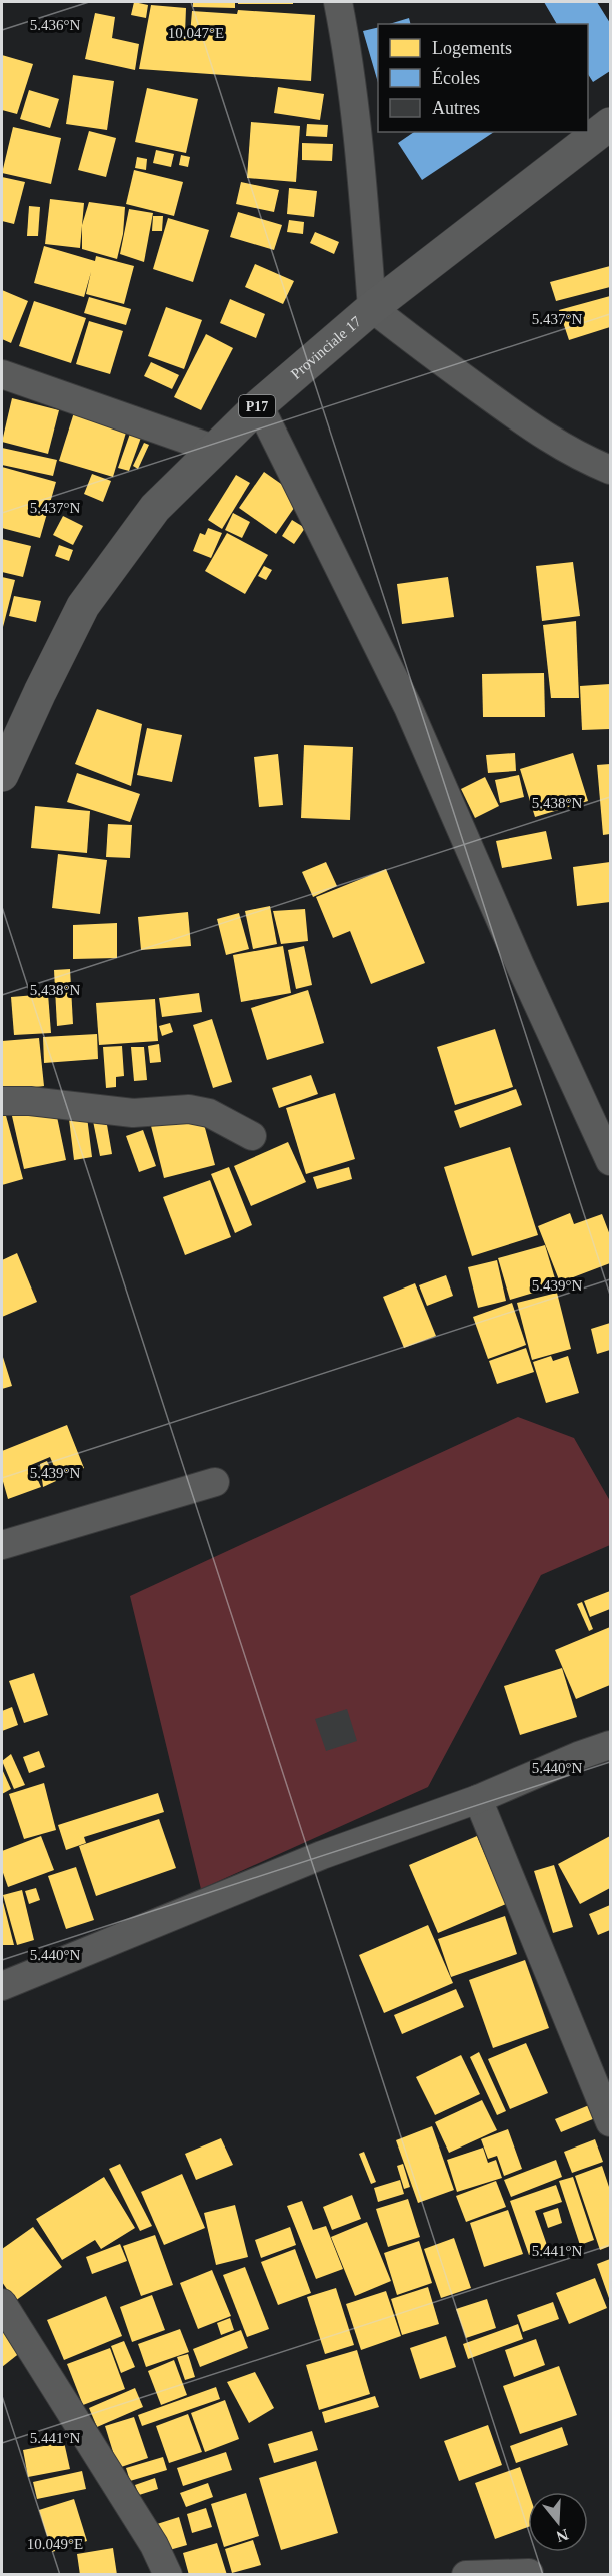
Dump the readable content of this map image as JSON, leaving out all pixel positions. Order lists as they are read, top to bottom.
{
  "streets": {
    "main road": ["Provinciale 17", "P17"]
  },
  "legend": ["Logements", "Écoles", "Autres"],
  "north": "bottom",
  "coordinates": [
    "5.436°N",
    "10.047°E",
    "5.437°N",
    "5.438°N",
    "5.439°N",
    "5.440°N",
    "5.441°N",
    "10.049°E"
  ]
}
